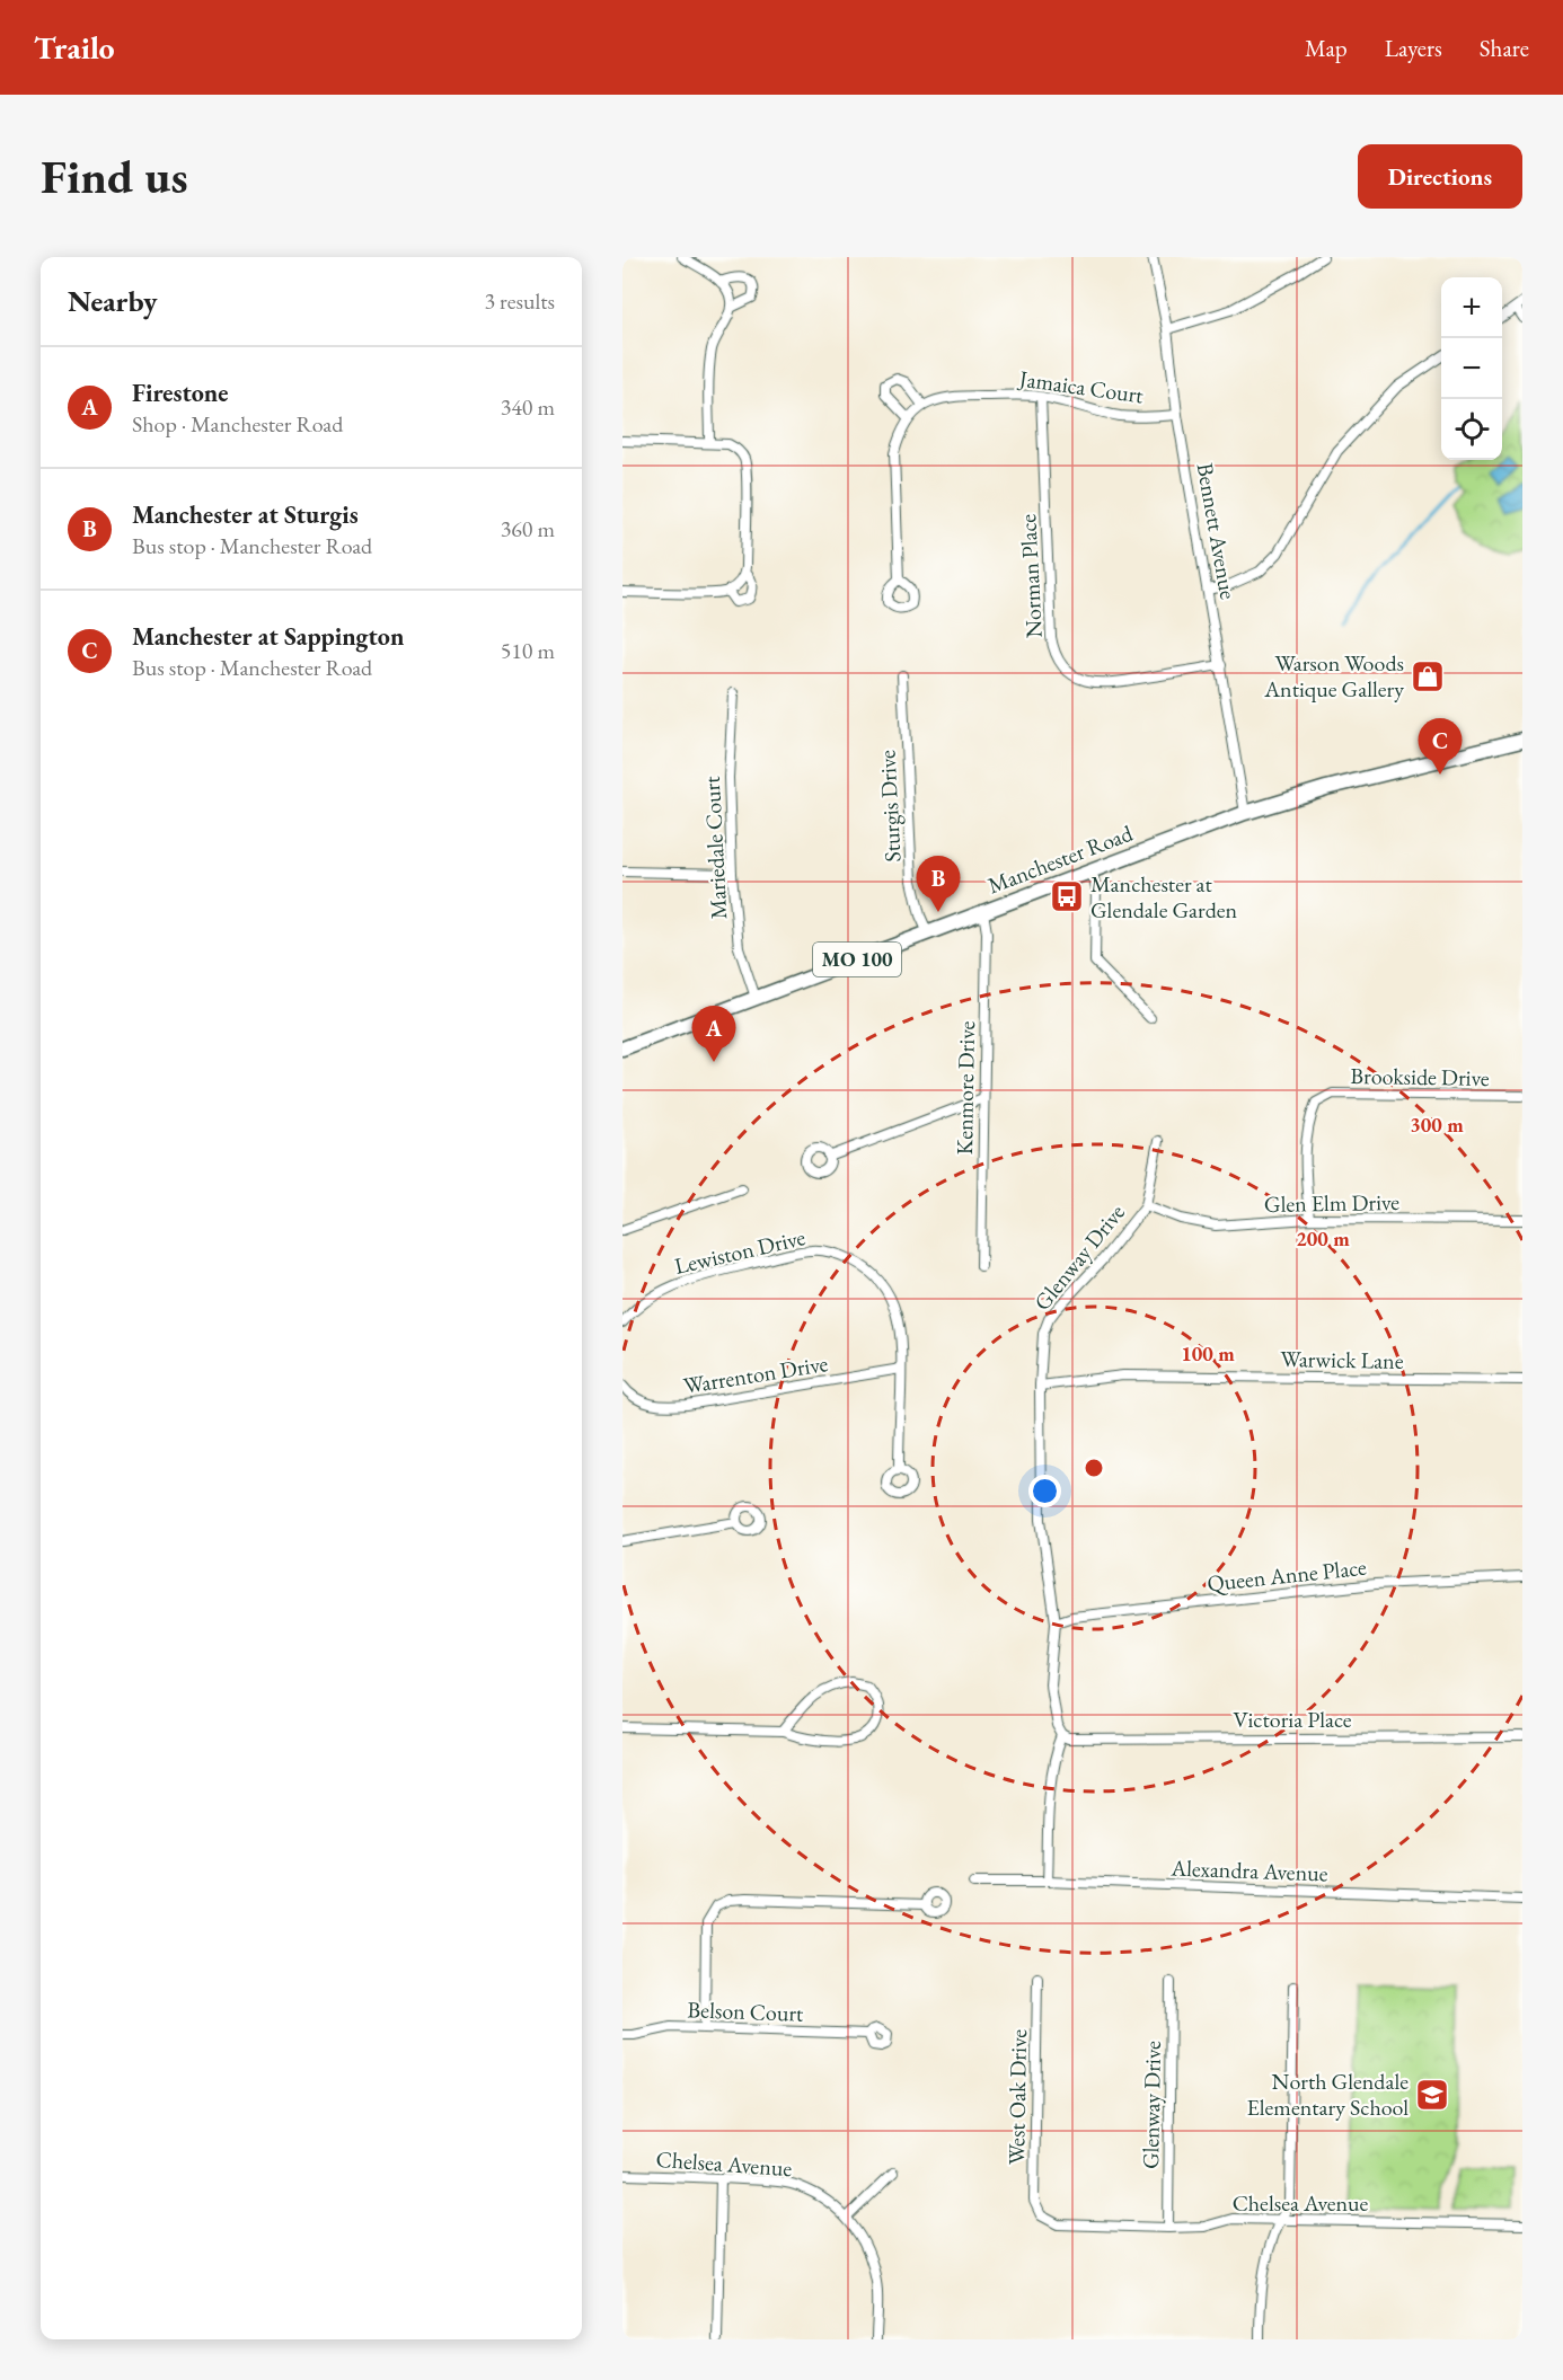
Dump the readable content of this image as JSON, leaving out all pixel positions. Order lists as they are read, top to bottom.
{
  "streets": {
    "main road": ["Manchester Road", "MO 100"],
    "street": [
      "Jamaica Court",
      "Bennett Avenue",
      "Norman Place",
      "Sturgis Drive",
      "Mariedale Court",
      "Brookside Drive",
      "Kenmore Drive",
      "Glen Elm Drive",
      "Lewiston Drive",
      "Glenway Drive",
      "Warwick Lane",
      "Warrenton Drive",
      "Queen Anne Place",
      "Victoria Place",
      "Alexandra Avenue",
      "Belson Court",
      "West Oak Drive",
      "Chelsea Avenue"
    ]
  },
  "crossings": [
    ["Jamaica Court", "Bennett Avenue"],
    ["Jamaica Court", "Norman Place"],
    ["Bennett Avenue", "Norman Place"],
    ["Bennett Avenue", "Manchester Road"],
    ["Sturgis Drive", "Manchester Road"],
    ["Mariedale Court", "Manchester Road"],
    ["Manchester Road", "Kenmore Drive"],
    ["Brookside Drive", "Glen Elm Drive"],
    ["Glen Elm Drive", "Glenway Drive"],
    ["Lewiston Drive", "Warrenton Drive"],
    ["Glenway Drive", "Warwick Lane"],
    ["Glenway Drive", "Queen Anne Place"],
    ["Glenway Drive", "Victoria Place"],
    ["Glenway Drive", "Chelsea Avenue"],
    ["West Oak Drive", "Chelsea Avenue"]
  ],
  "places": {
    "shop": ["Warson Woods Antique Gallery"],
    "bus stop": ["Manchester at Glendale Garden"],
    "school or university": ["North Glendale Elementary School"]
  },
  "page": {
    "header": "Trailo",
    "nav": ["Map", "Layers", "Share"],
    "buttons": "Directions",
    "title": "Find us",
    "heading": ["Nearby", "3 results"],
    "map_buttons": ["+", "−"],
    "list": [
      {
        "mark": "A",
        "name": "Firestone",
        "note": "Shop · Manchester Road",
        "value": "340 m"
      },
      {
        "mark": "B",
        "name": "Manchester at Sturgis",
        "note": "Bus stop · Manchester Road",
        "value": "360 m"
      },
      {
        "mark": "C",
        "name": "Manchester at Sappington",
        "note": "Bus stop · Manchester Road",
        "value": "510 m"
      }
    ],
    "pins": ["C", "B", "A"]
  },
  "rings": ["300 m", "200 m", "100 m"]
}
